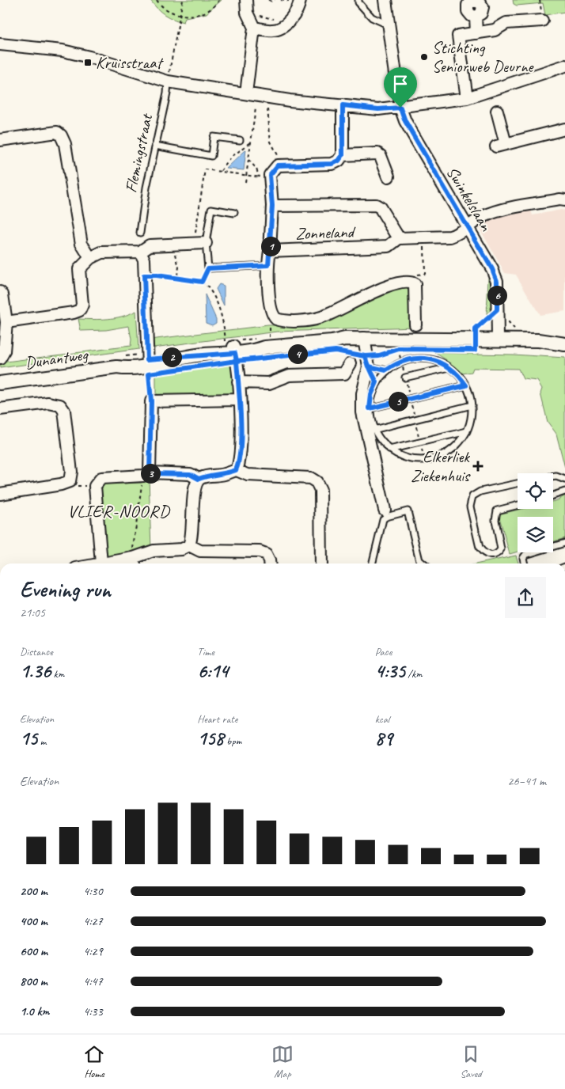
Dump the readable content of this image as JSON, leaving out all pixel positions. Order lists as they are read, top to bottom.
{
  "streets": {
    "street": ["Swinkelslaan", "Zonneland", "Dunantweg"],
    "lane": ["Flemingstraat"]
  },
  "crossings": [
    ["Swinkelslaan", "Zonneland"],
    ["Swinkelslaan", "Dunantweg"]
  ],
  "districts": ["VLIER-NOORD"],
  "places": {
    "other": ["Stichting Seniorweb Deurne"],
    "transit": ["Kruisstraat"],
    "health": ["Elkerliek Ziekenhuis"]
  },
  "page": {
    "pins": [
      "1",
      "6",
      "4",
      "2",
      "5",
      "3"
    ],
    "heading": ["Evening run", "21:05"],
    "stats": [
      ["Distance", "1.36 km"],
      ["Time", "6:14"],
      ["Pace", "4:35 /km"],
      ["Elevation", "15 m"],
      ["Heart rate", "158 bpm"],
      ["kcal", "89"]
    ],
    "chart": ["Elevation", "26–41 m"],
    "list": [
      {
        "name": "200 m",
        "note": "4:30"
      },
      {
        "name": "400 m",
        "note": "4:27"
      },
      {
        "name": "600 m",
        "note": "4:29"
      },
      {
        "name": "800 m",
        "note": "4:47"
      },
      {
        "name": "1.0 km",
        "note": "4:33"
      }
    ],
    "tabs": ["Home", "Map", "Saved"]
  }
}
